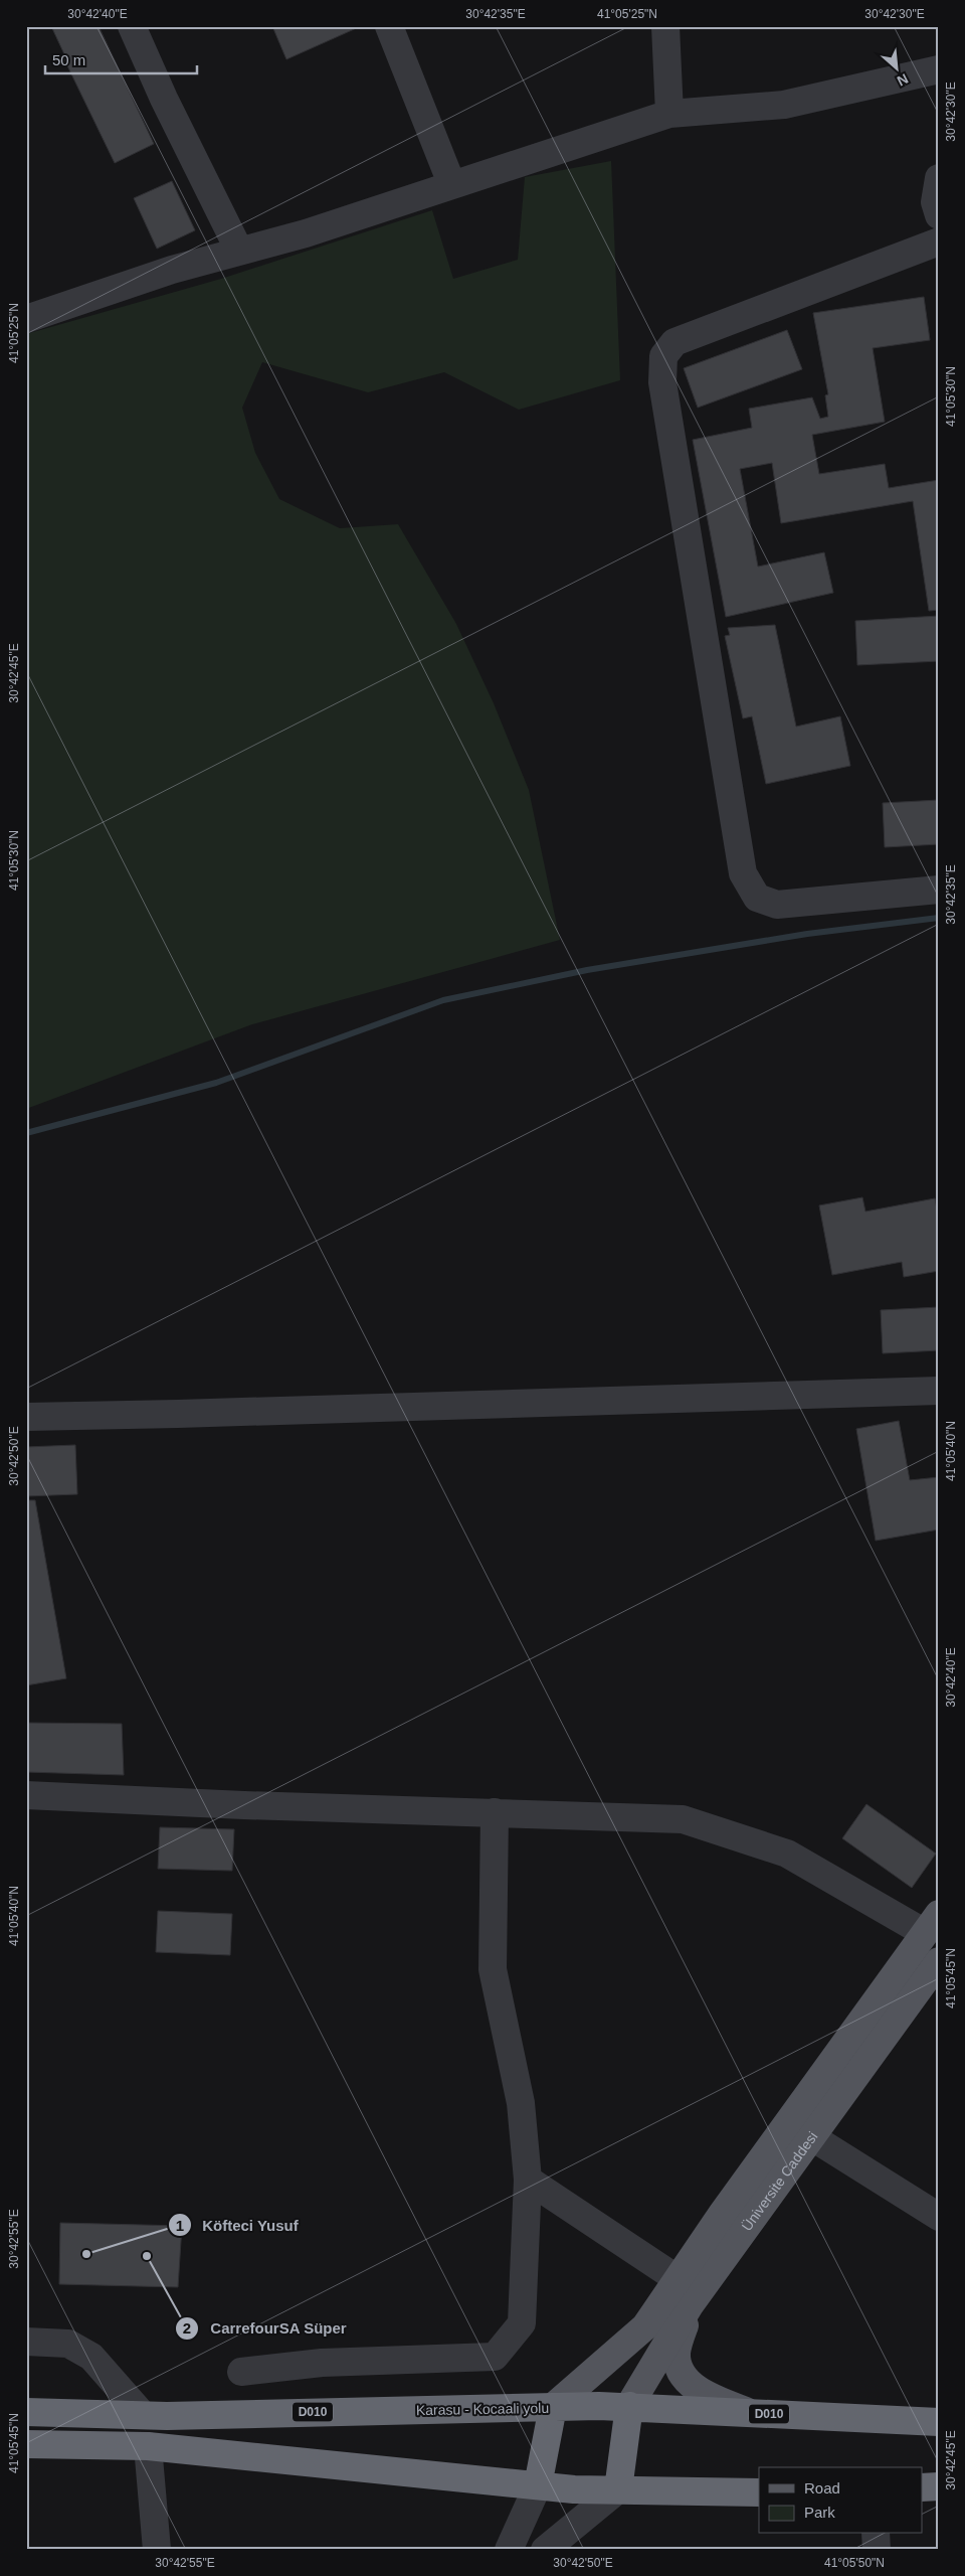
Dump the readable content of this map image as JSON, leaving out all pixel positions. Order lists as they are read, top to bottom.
{
  "streets": {
    "highway": ["Karasu - Kocaali yolu", "D010"],
    "main road": ["Üniversite Caddesi"]
  },
  "crossings": [
    ["Üniversite Caddesi", "Karasu - Kocaali yolu"]
  ],
  "places": ["Köfteci Yusuf", "CarrefourSA Süper"],
  "legend": ["Road", "Park"],
  "scale_bar": "50 m",
  "north": "bottom right",
  "coordinates": [
    "30°42'40\"E",
    "30°42'35\"E",
    "41°05'25\"N",
    "30°42'30\"E",
    "41°05'30\"N",
    "30°42'45\"E",
    "41°05'40\"N",
    "30°42'50\"E",
    "41°05'45\"N",
    "30°42'55\"E",
    "41°05'50\"N"
  ]
}
